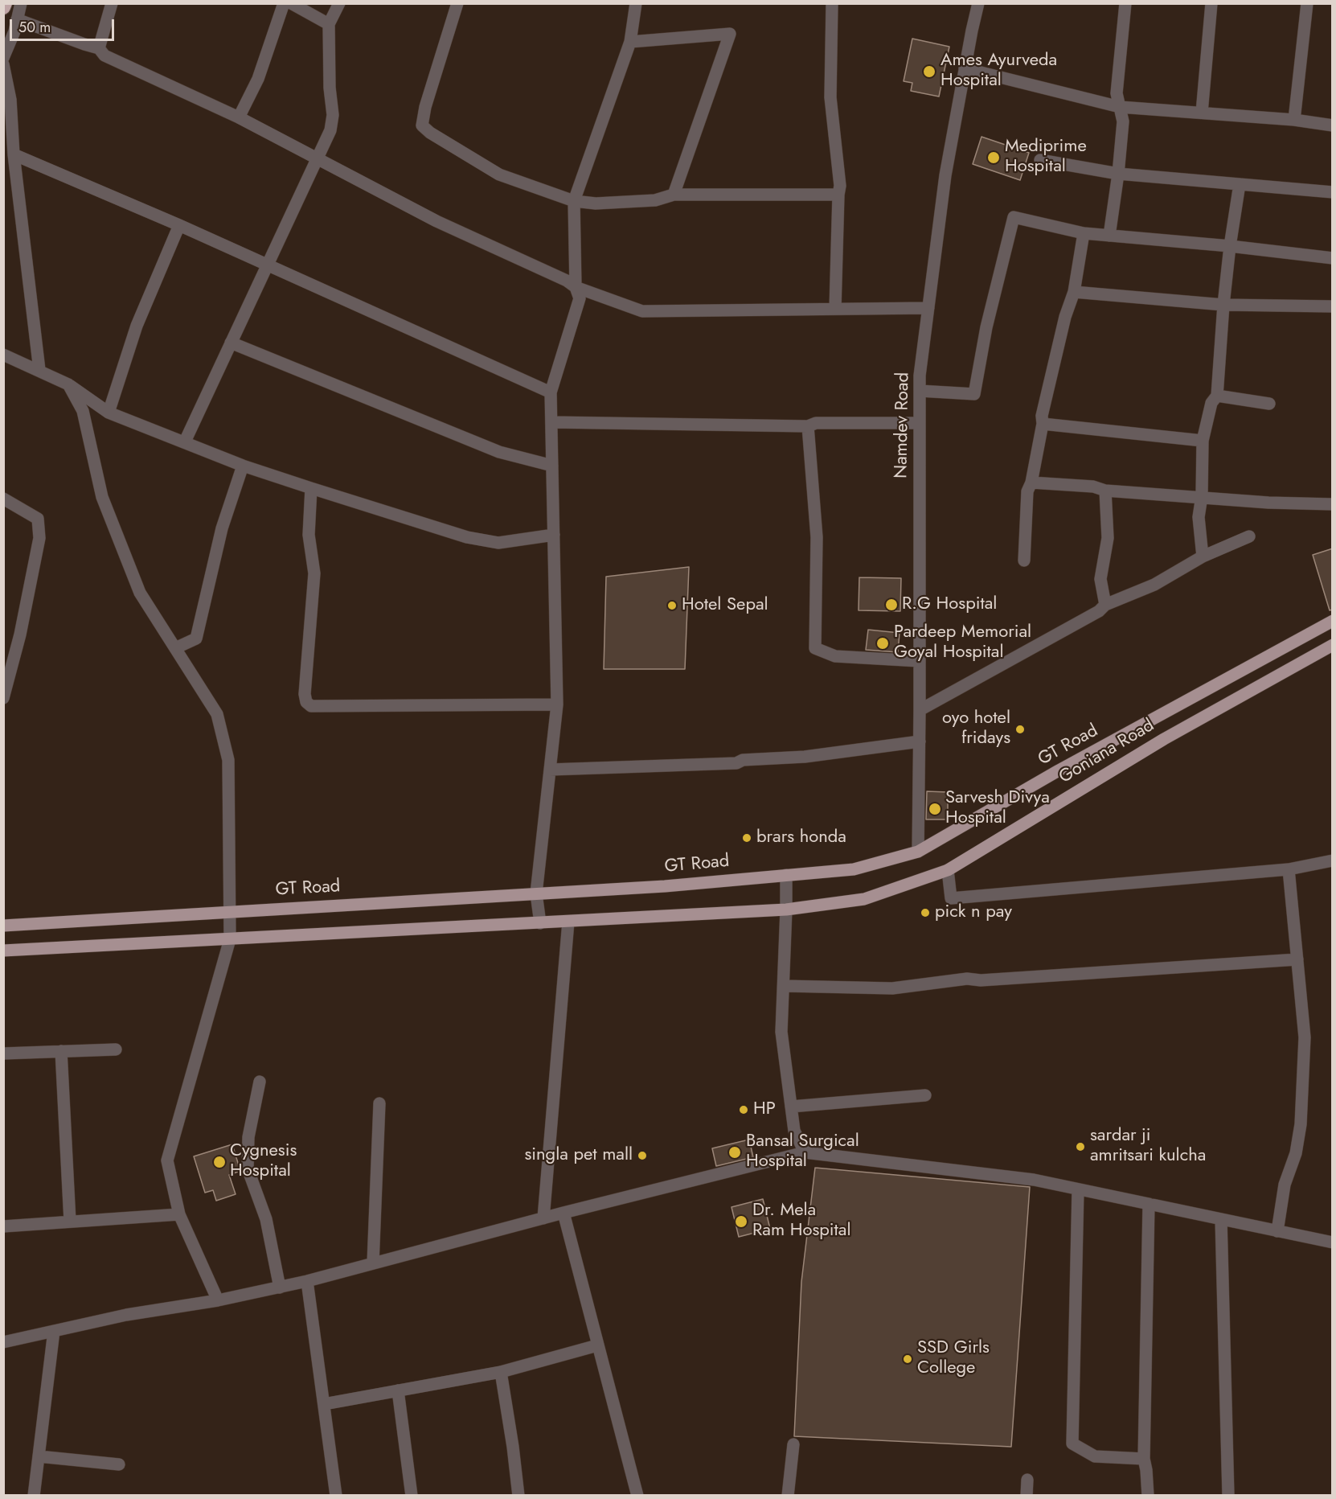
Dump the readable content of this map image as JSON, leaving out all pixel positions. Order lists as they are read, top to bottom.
{
  "streets": {
    "main road": ["GT Road", "Goniana Road"],
    "street": ["Namdev Road"]
  },
  "crossings": [
    ["Namdev Road", "GT Road"]
  ],
  "places": [
    "Ames Ayurveda Hospital",
    "Mediprime Hospital",
    "R.G Hospital",
    "Hotel Sepal",
    "Pardeep Memorial Goyal Hospital",
    "oyo hotel fridays",
    "Sarvesh Divya Hospital",
    "brars honda",
    "pick n pay",
    "HP",
    "sardar ji amritsari kulcha",
    "Bansal Surgical Hospital",
    "singla pet mall",
    "Cygnesis Hospital",
    "Dr. Mela Ram Hospital",
    "SSD Girls College"
  ],
  "scale_bar": "50 m"
}
